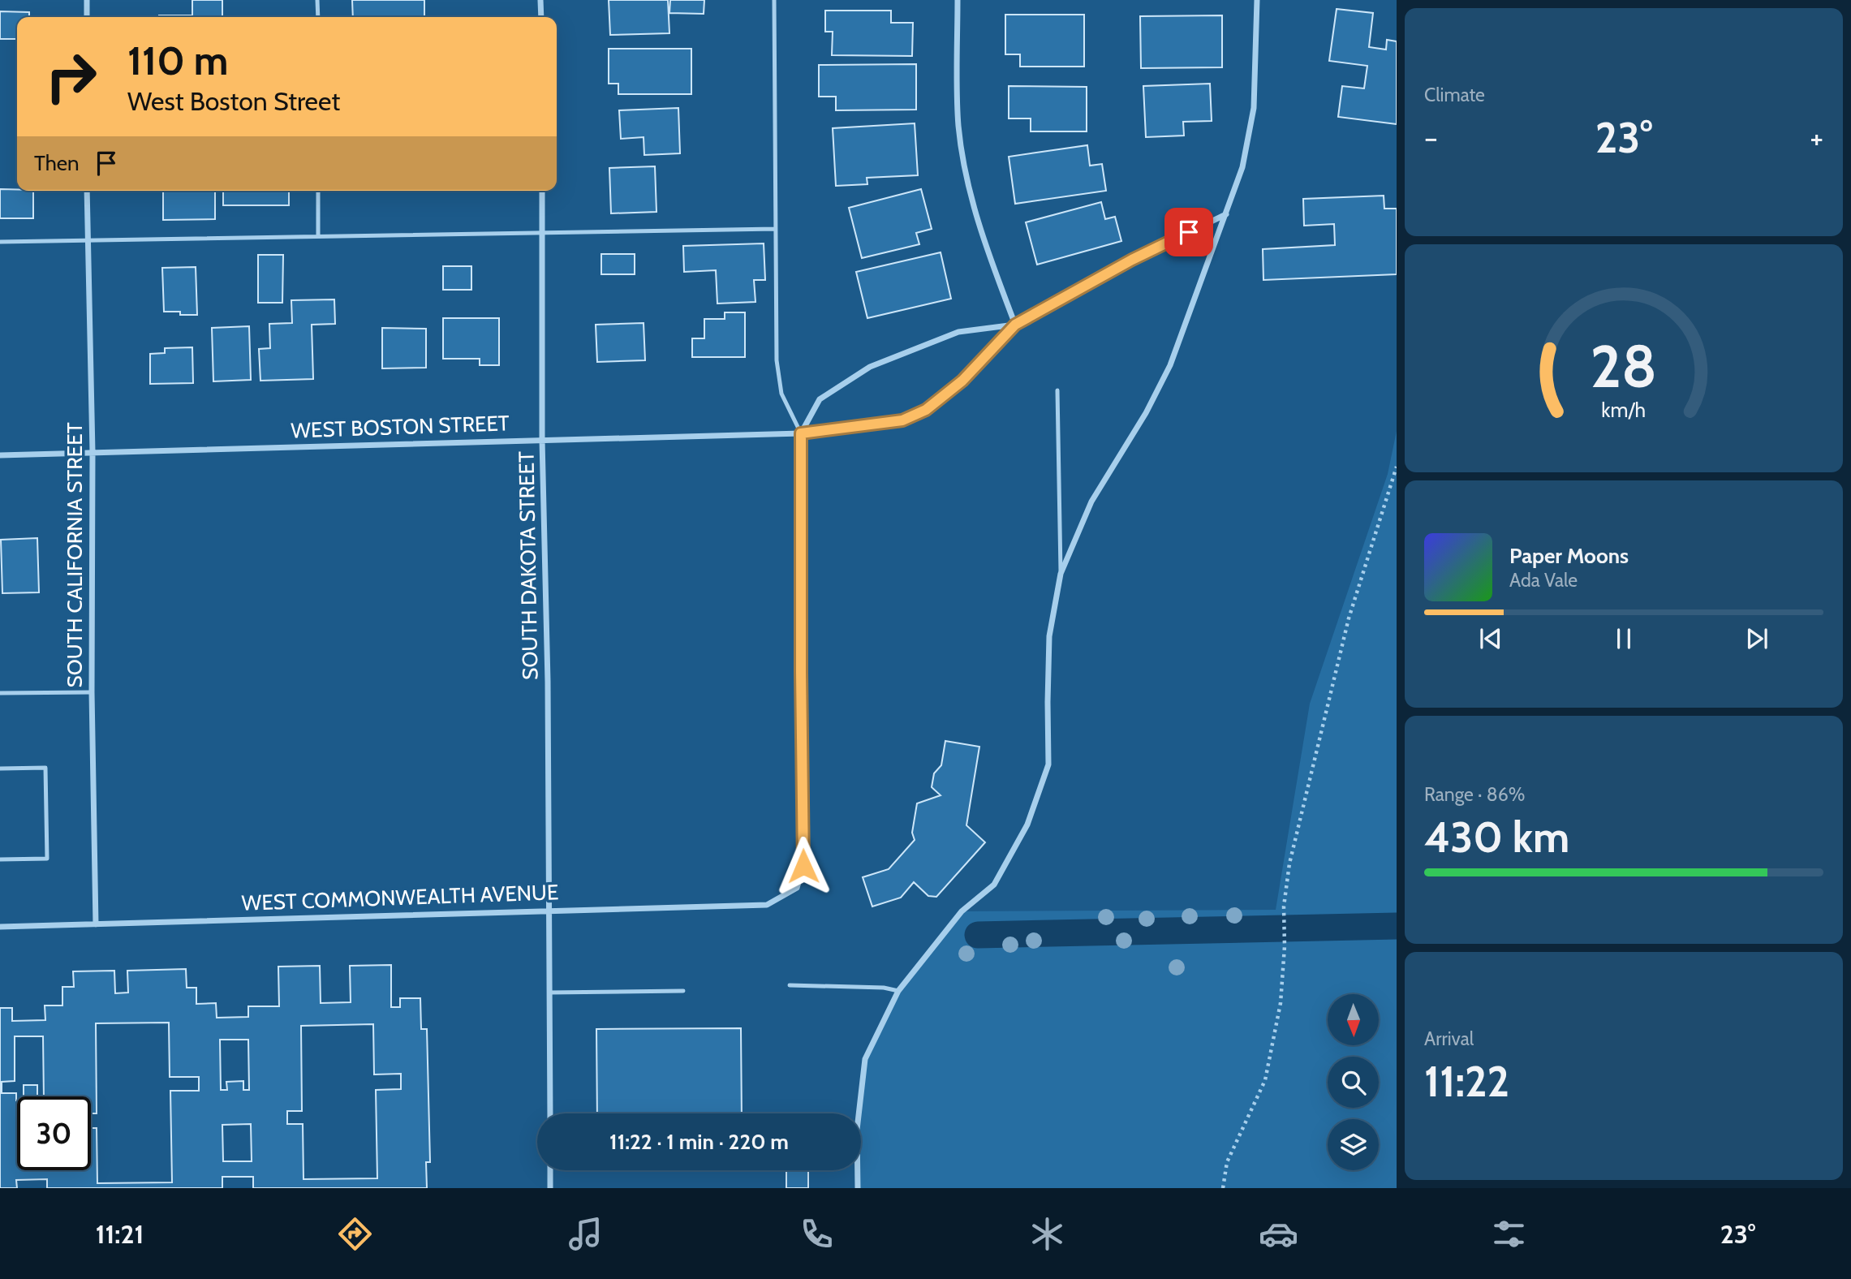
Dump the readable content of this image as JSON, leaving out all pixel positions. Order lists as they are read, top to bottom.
{
  "streets": {
    "street": [
      "WEST BOSTON STREET",
      "SOUTH CALIFORNIA STREET",
      "SOUTH DAKOTA STREET",
      "WEST COMMONWEALTH AVENUE"
    ]
  },
  "crossings": [
    ["WEST BOSTON STREET", "SOUTH CALIFORNIA STREET"],
    ["WEST BOSTON STREET", "SOUTH DAKOTA STREET"],
    ["WEST BOSTON STREET", "WEST COMMONWEALTH AVENUE"],
    ["SOUTH CALIFORNIA STREET", "WEST COMMONWEALTH AVENUE"],
    ["SOUTH DAKOTA STREET", "WEST COMMONWEALTH AVENUE"]
  ],
  "north": "bottom",
  "page": {
    "tile": [
      "Climate",
      ["Range · 86%", "430 km"],
      ["Arrival", "11:22"]
    ],
    "turn": ["110 m", "West Boston Street"],
    "heat": ["−", "23°", "+"],
    "then": "Then",
    "song": ["Paper Moons", "Ada Vale"],
    "limit": "30",
    "trip": "11:22 · 1 min · 220 m",
    "tabs": ["11:21", "23°"],
    "gauge": ["28", "km/h"]
  }
}
